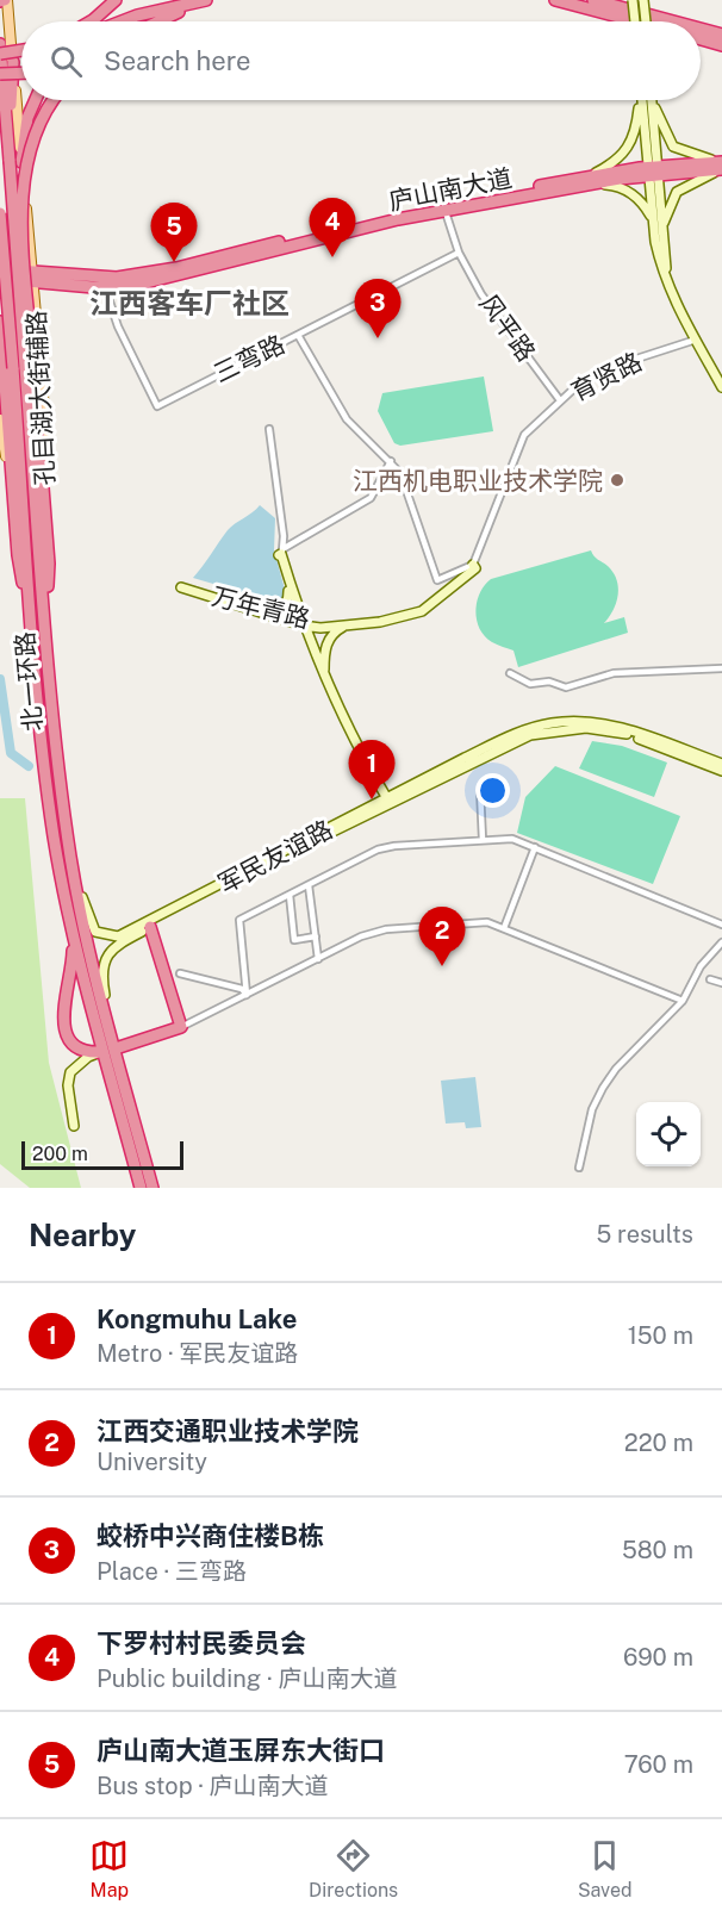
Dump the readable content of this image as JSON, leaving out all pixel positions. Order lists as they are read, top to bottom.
{
  "streets": {
    "highway": ["庐山南大道", "北一环路"],
    "main road": ["孔目湖大街辅路"],
    "street": [
      "风平路",
      "三弯路",
      "育贤路",
      "万年青路",
      "军民友谊路"
    ]
  },
  "crossings": [
    ["庐山南大道", "三弯路"],
    ["庐山南大道", "孔目湖大街辅路"],
    ["风平路", "三弯路"],
    ["风平路", "育贤路"],
    ["育贤路", "万年青路"],
    ["孔目湖大街辅路", "北一环路"]
  ],
  "districts": ["江西客车厂社区"],
  "places": ["江西机电职业技术学院"],
  "scale_bar": "200 m",
  "page": {
    "search": "Search here",
    "pins": [
      "4",
      "5",
      "3",
      "1",
      "2"
    ],
    "scale": "200 m",
    "heading": ["Nearby", "5 results"],
    "list": [
      {
        "mark": "1",
        "name": "Kongmuhu Lake",
        "note": "Metro · 军民友谊路",
        "value": "150 m"
      },
      {
        "mark": "2",
        "name": "江西交通职业技术学院",
        "note": "University",
        "value": "220 m"
      },
      {
        "mark": "3",
        "name": "蛟桥中兴商住楼B栋",
        "note": "Place · 三弯路",
        "value": "580 m"
      },
      {
        "mark": "4",
        "name": "下罗村村民委员会",
        "note": "Public building · 庐山南大道",
        "value": "690 m"
      },
      {
        "mark": "5",
        "name": "庐山南大道玉屏东大街口",
        "note": "Bus stop · 庐山南大道",
        "value": "760 m"
      }
    ],
    "nav": ["Map", "Directions", "Saved"]
  }
}
